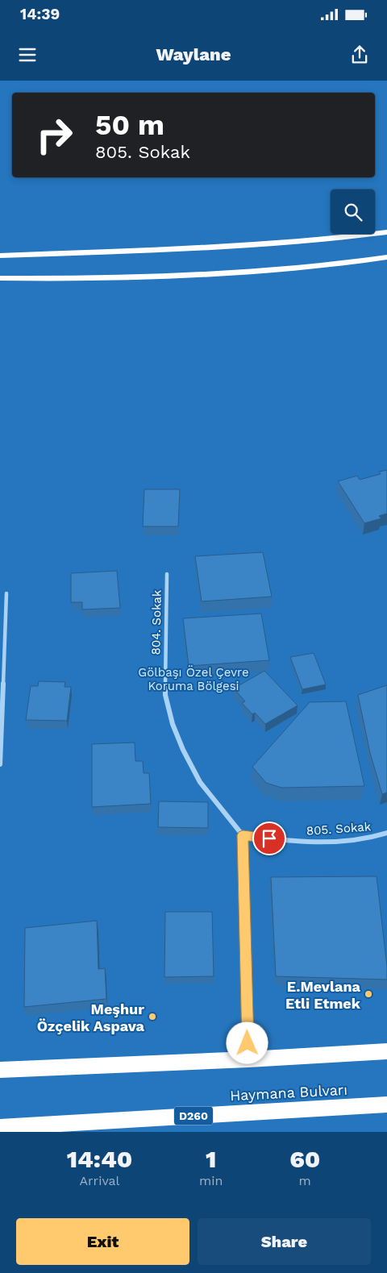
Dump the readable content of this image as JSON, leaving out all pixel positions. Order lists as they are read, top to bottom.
{
  "streets": {
    "highway": ["Haymana Bulvarı", "D260"],
    "street": ["804. Sokak", "805. Sokak"]
  },
  "crossings": [
    ["804. Sokak", "805. Sokak"]
  ],
  "parks": ["Gölbaşı Özel Çevre Koruma Bölgesi"],
  "places": ["E.Mevlana Etli Etmek", "Meşhur Özçelik Aspava"],
  "page": {
    "status": "14:39",
    "header": "Waylane",
    "turn": ["50 m", "805. Sokak"],
    "eta": [
      "14:40",
      "Arrival",
      "1",
      "min",
      "60",
      "m"
    ],
    "buttons": ["Exit", "Share"]
  }
}
